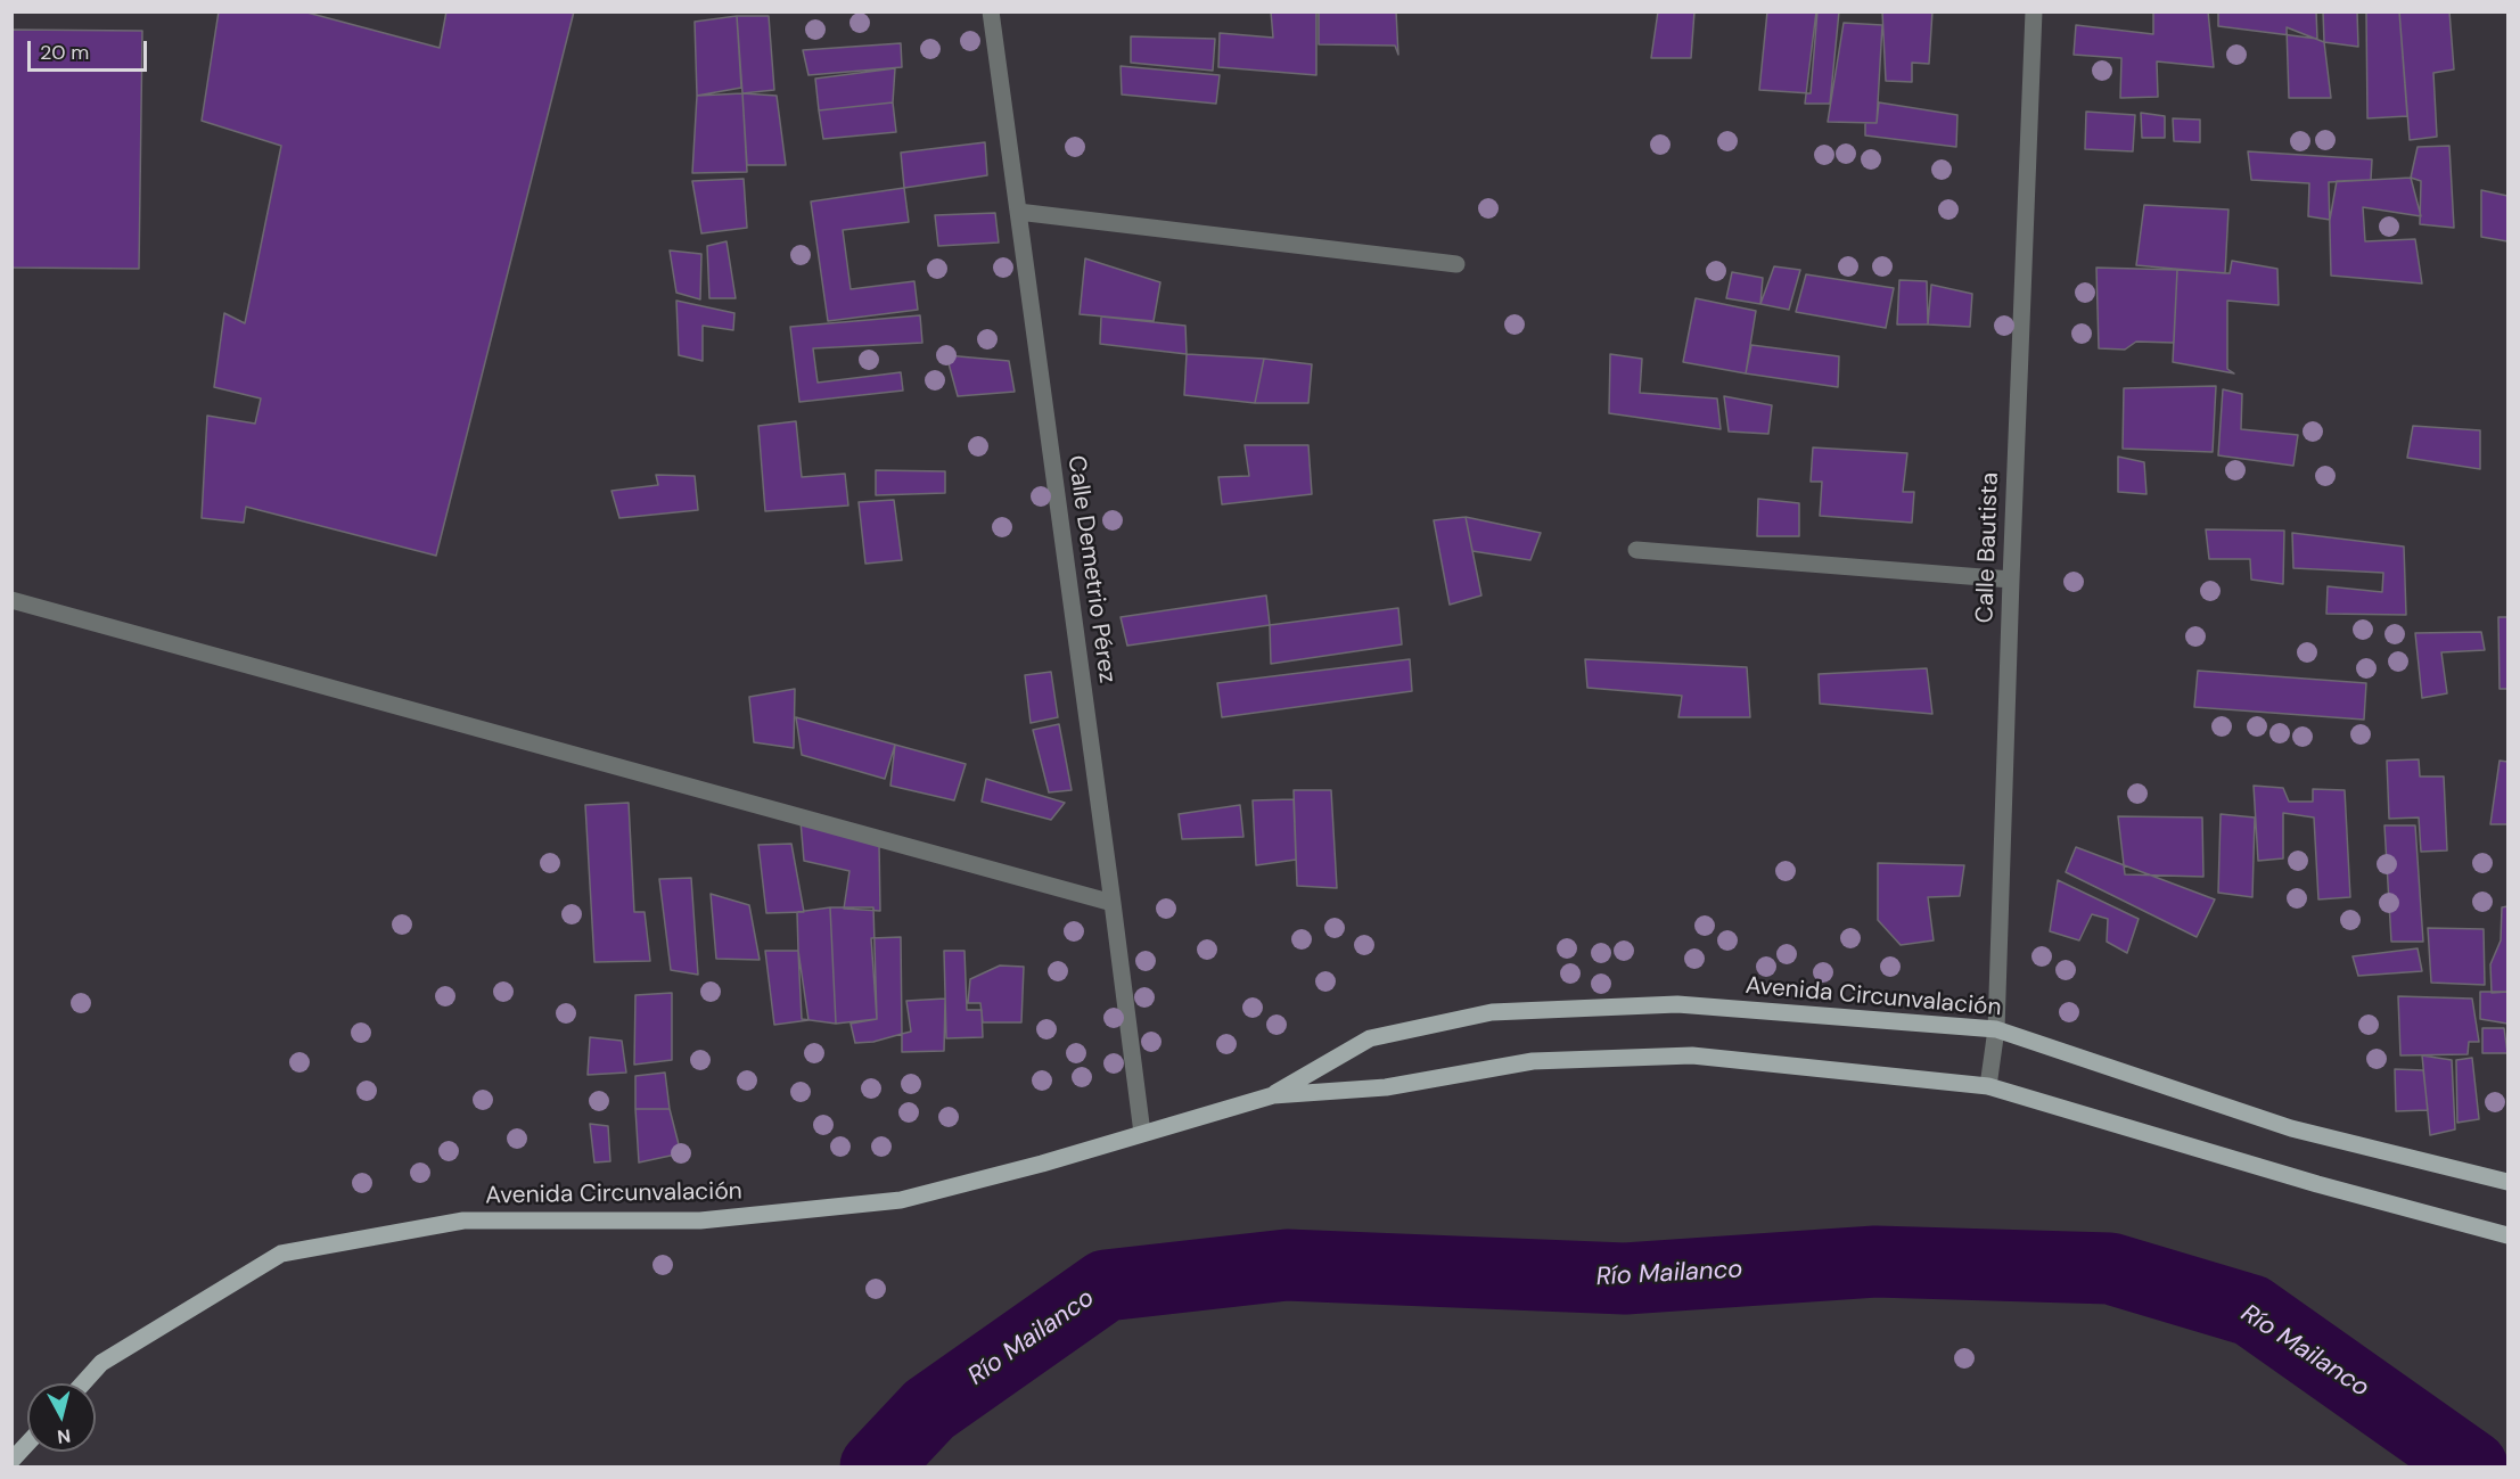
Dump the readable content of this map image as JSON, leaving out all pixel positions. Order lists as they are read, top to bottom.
{
  "streets": {
    "main road": ["Avenida Circunvalación"],
    "street": ["Calle Bautista", "Calle Demetrio Pérez"]
  },
  "crossings": [
    ["Calle Bautista", "Avenida Circunvalación"],
    ["Calle Demetrio Pérez", "Avenida Circunvalación"]
  ],
  "water": ["Río Mailanco"],
  "scale_bar": "20 m",
  "north": "bottom"
}
